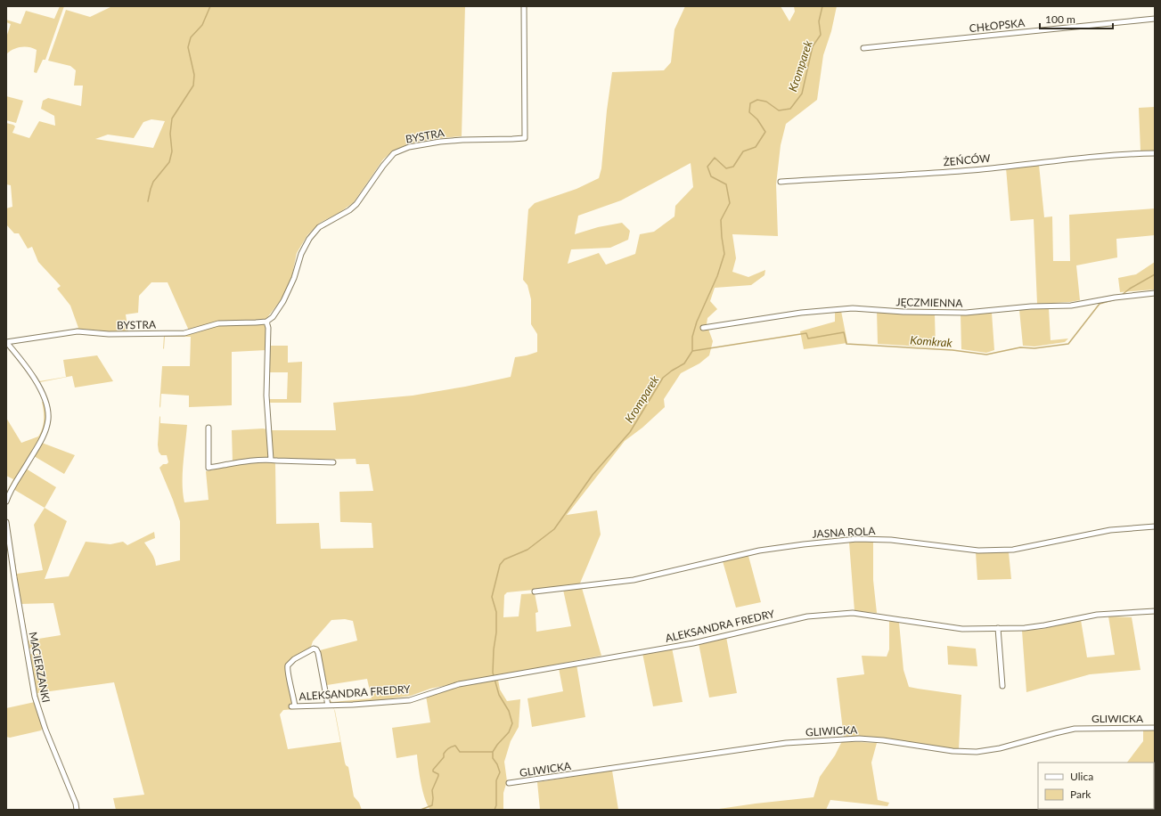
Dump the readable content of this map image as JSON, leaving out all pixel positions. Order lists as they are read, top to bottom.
{
  "streets": {
    "street": [
      "CHŁOPSKA",
      "BYSTRA",
      "ŻEŃCÓW",
      "JĘCZMIENNA",
      "JASNA ROLA",
      "ALEKSANDRA FREDRY",
      "MACIERZANKI",
      "GLIWICKA"
    ]
  },
  "water": ["Kromparek", "Komkrak"],
  "legend": ["Ulica", "Park"],
  "scale_bar": "100 m"
}
